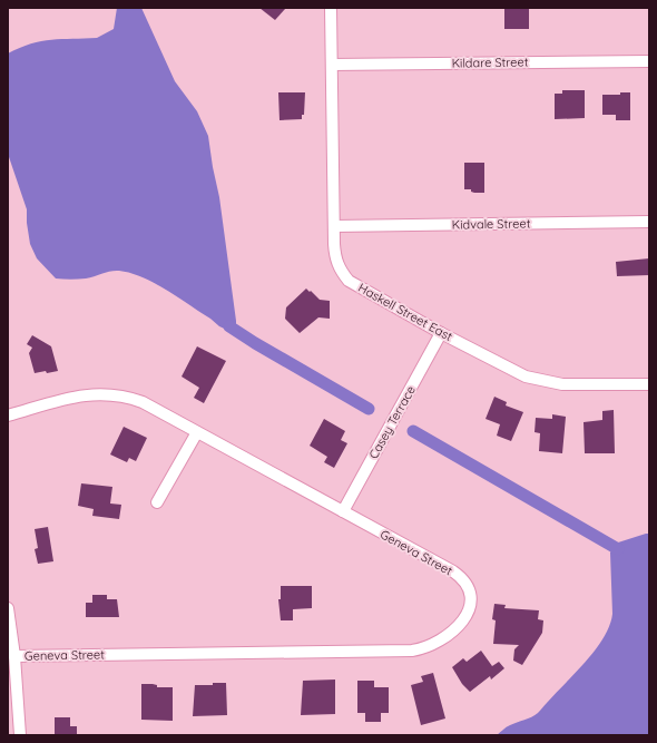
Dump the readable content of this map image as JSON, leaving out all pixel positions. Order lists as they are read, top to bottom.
{
  "streets": {
    "street": [
      "Kildare Street",
      "Kidvale Street",
      "Haskell Street East",
      "Casey Terrace",
      "Geneva Street"
    ]
  },
  "crossings": [
    ["Kildare Street", "Haskell Street East"],
    ["Kidvale Street", "Haskell Street East"],
    ["Haskell Street East", "Casey Terrace"],
    ["Casey Terrace", "Geneva Street"]
  ]
}
